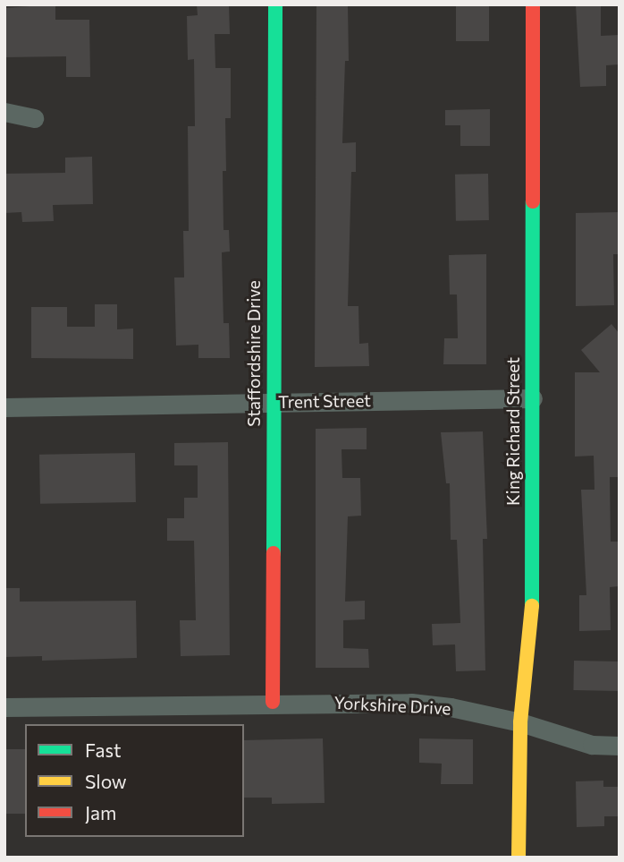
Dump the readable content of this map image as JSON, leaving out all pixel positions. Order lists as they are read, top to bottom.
{
  "streets": {
    "street": [
      "Staffordshire Drive",
      "Trent Street",
      "King Richard Street",
      "Yorkshire Drive"
    ]
  },
  "crossings": [
    ["Staffordshire Drive", "Trent Street"],
    ["Staffordshire Drive", "Yorkshire Drive"],
    ["Trent Street", "King Richard Street"],
    ["King Richard Street", "Yorkshire Drive"]
  ],
  "legend": ["Fast", "Slow", "Jam"]
}
